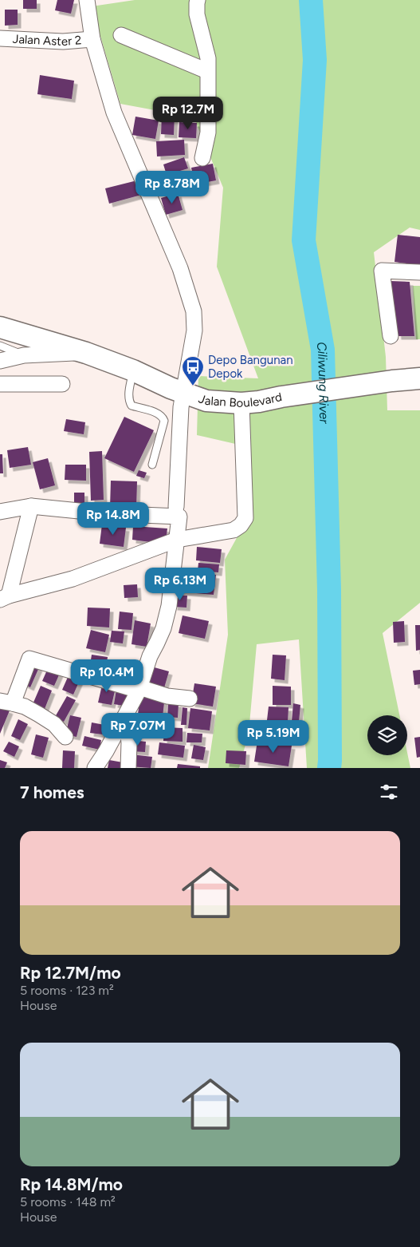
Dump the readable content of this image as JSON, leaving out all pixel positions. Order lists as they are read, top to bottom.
{
  "streets": {
    "main road": ["Jalan Boulevard"],
    "street": ["Jalan Aster 2"]
  },
  "water": ["Ciliwung River"],
  "places": {
    "bus stop": ["Depo Bangunan Depok"]
  },
  "page": {
    "price": [
      "Rp 12.7M",
      "Rp 8.78M",
      "Rp 14.8M",
      "Rp 6.13M",
      "Rp 10.4M",
      "Rp 7.07M",
      "Rp 5.19M"
    ],
    "heading": "7 homes",
    "list": [
      {
        "name": "Rp 12.7M/mo",
        "note": "5 rooms · 123 m² · House"
      },
      {
        "name": "Rp 14.8M/mo",
        "note": "5 rooms · 148 m² · House"
      }
    ]
  }
}
